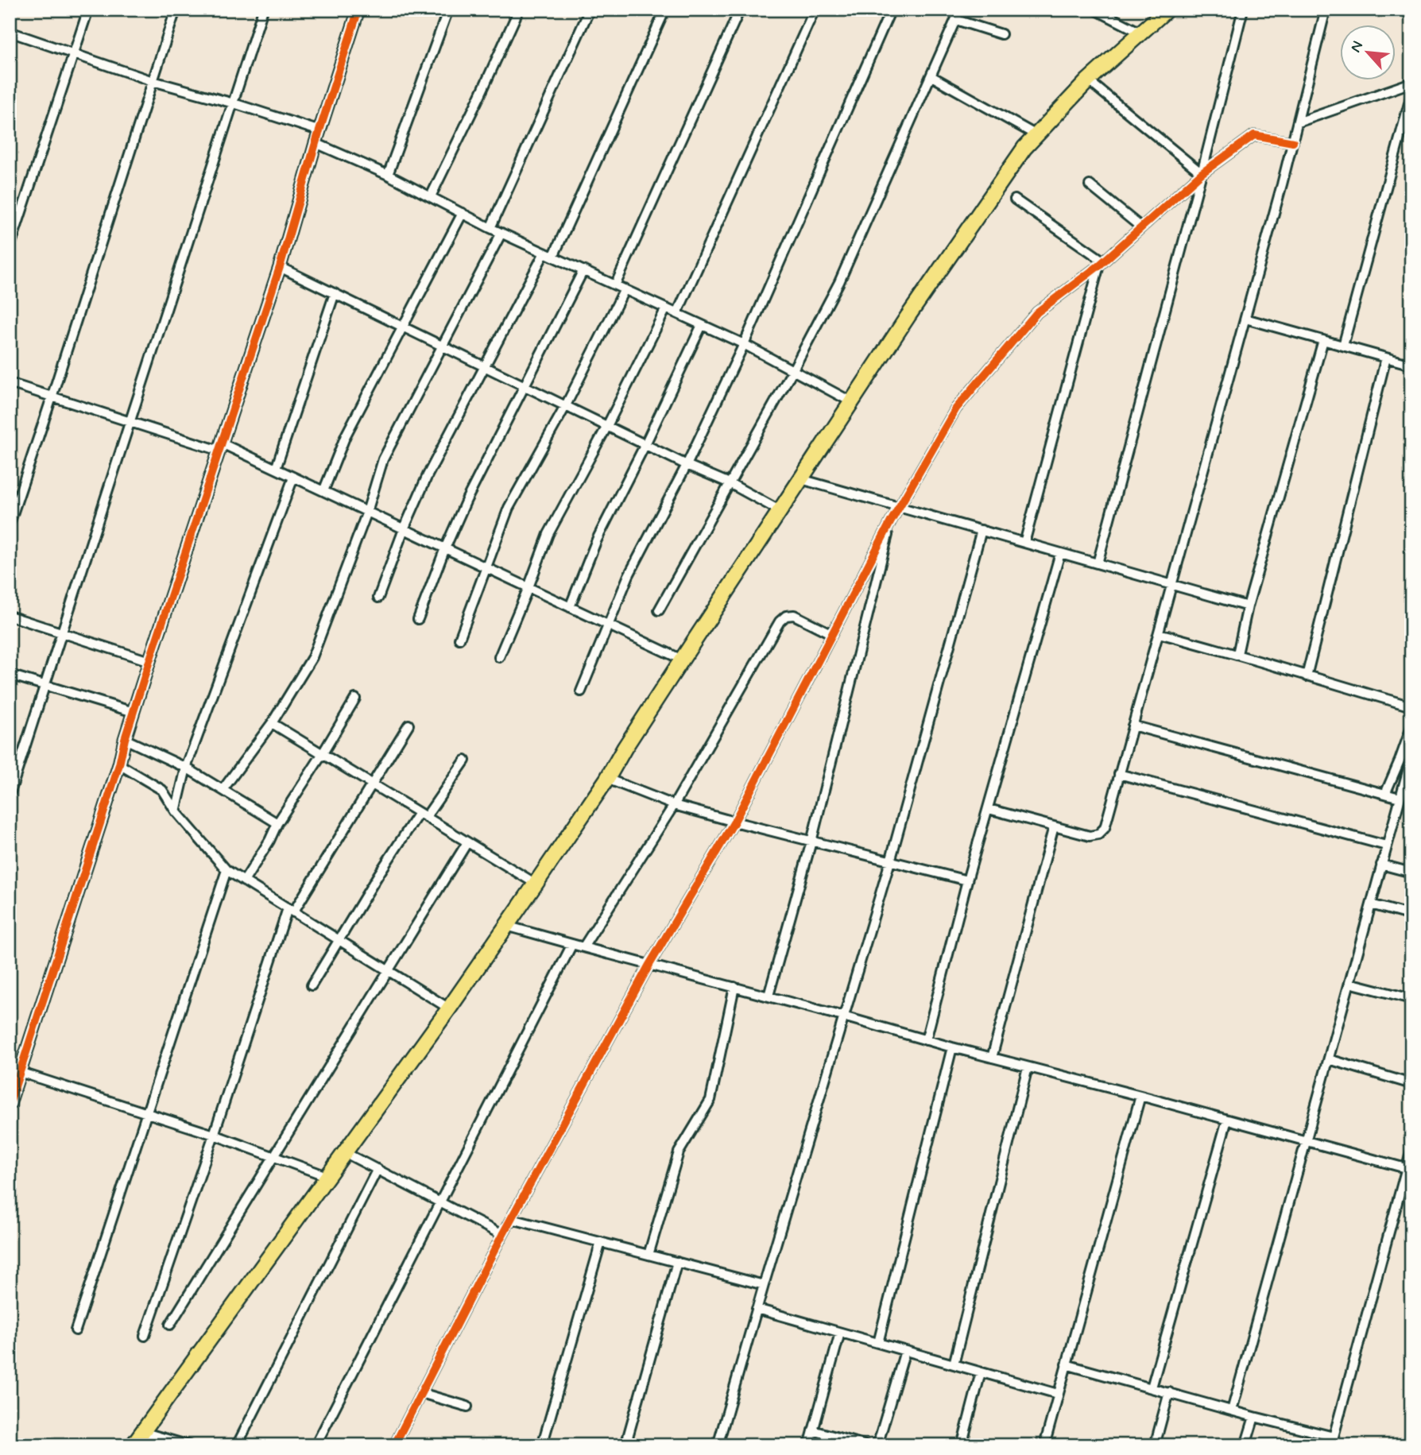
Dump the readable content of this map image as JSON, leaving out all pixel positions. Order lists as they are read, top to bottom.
{
  "north": "top left"
}
